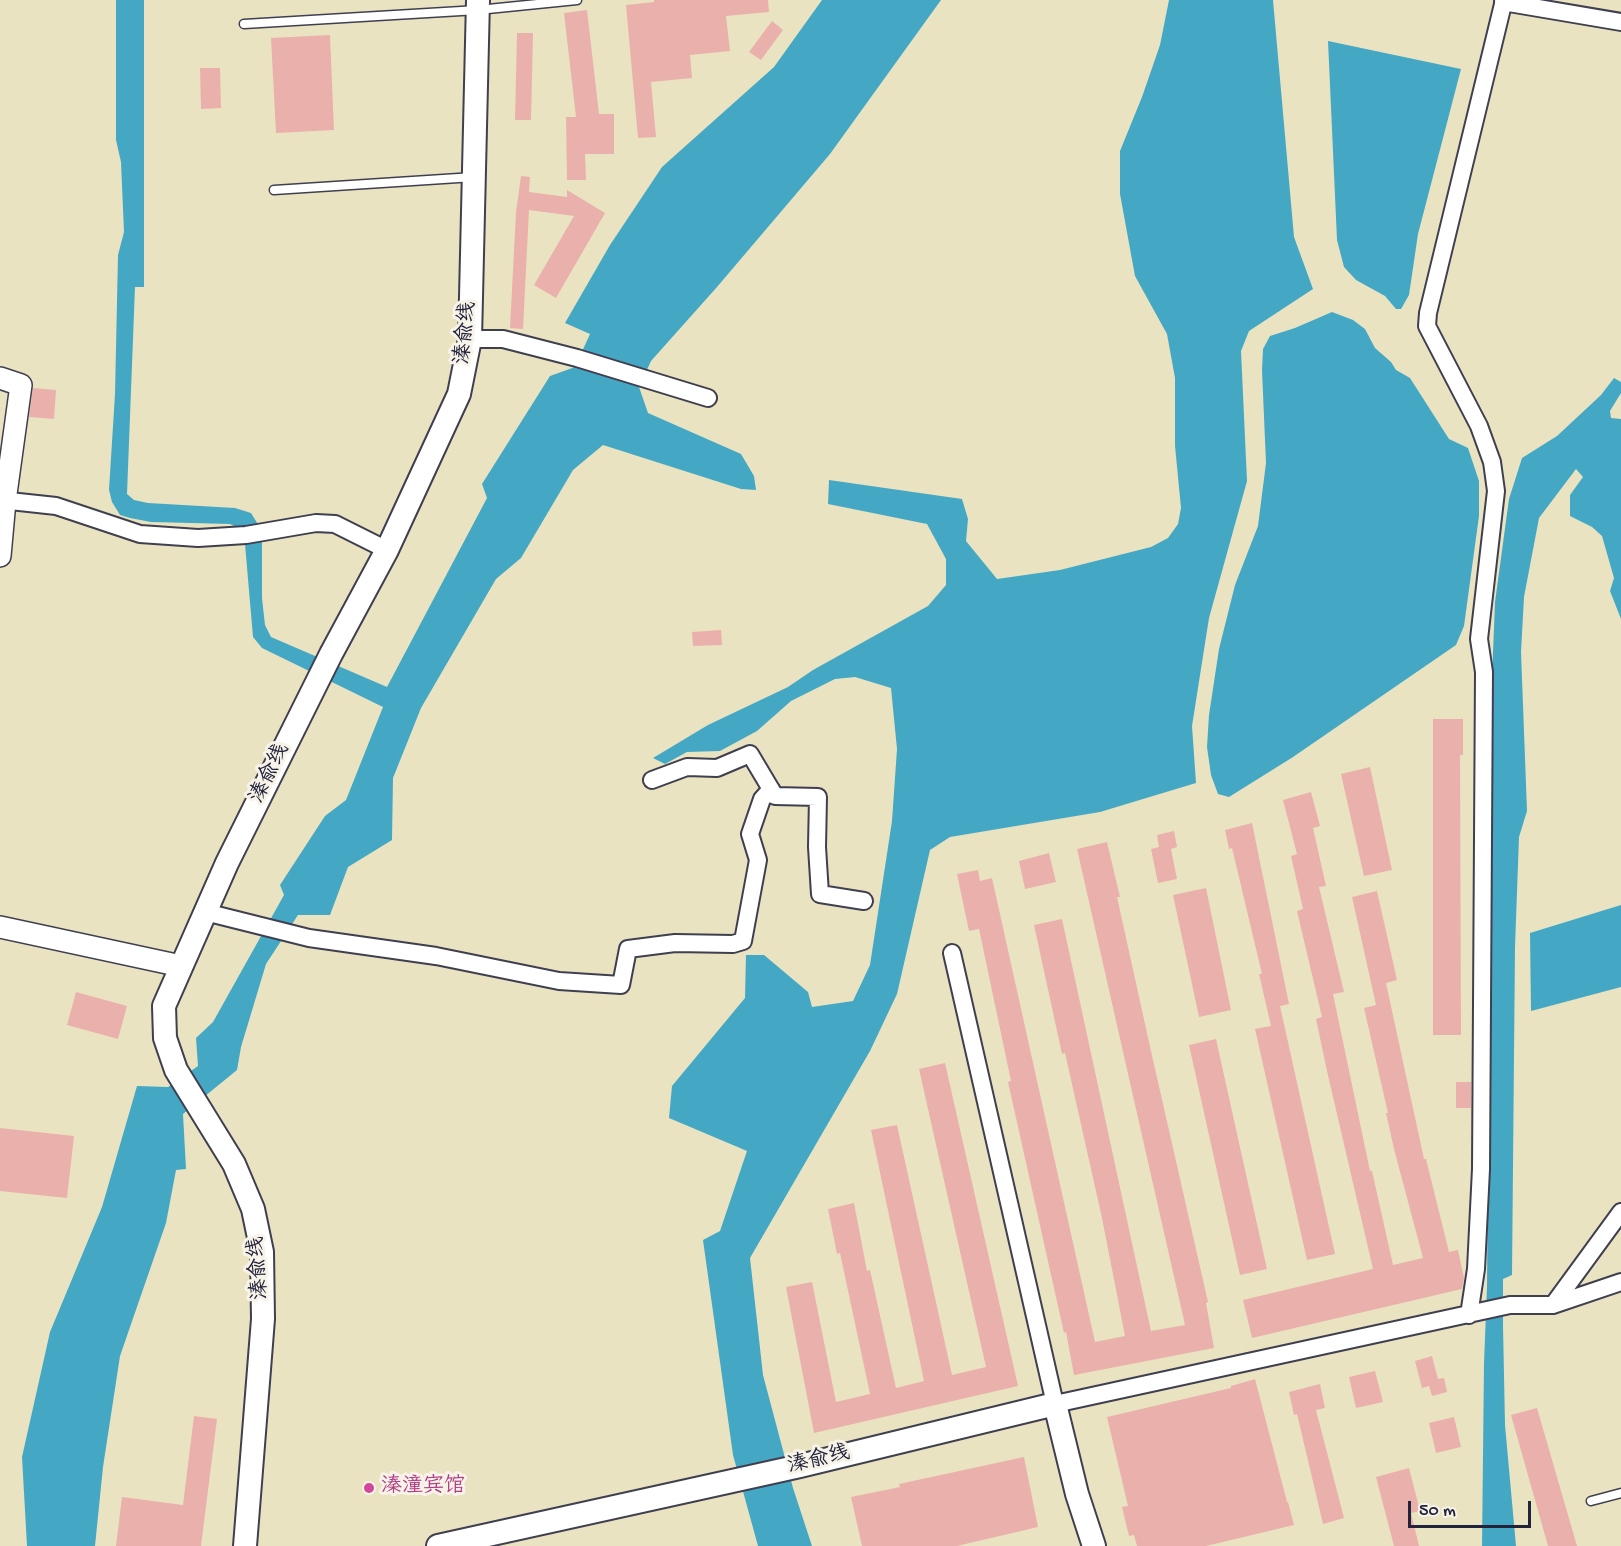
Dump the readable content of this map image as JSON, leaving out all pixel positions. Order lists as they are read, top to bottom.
{
  "streets": {
    "main road": ["溱俞线"]
  },
  "places": ["溱潼宾馆"],
  "scale_bar": "50 m"
}
